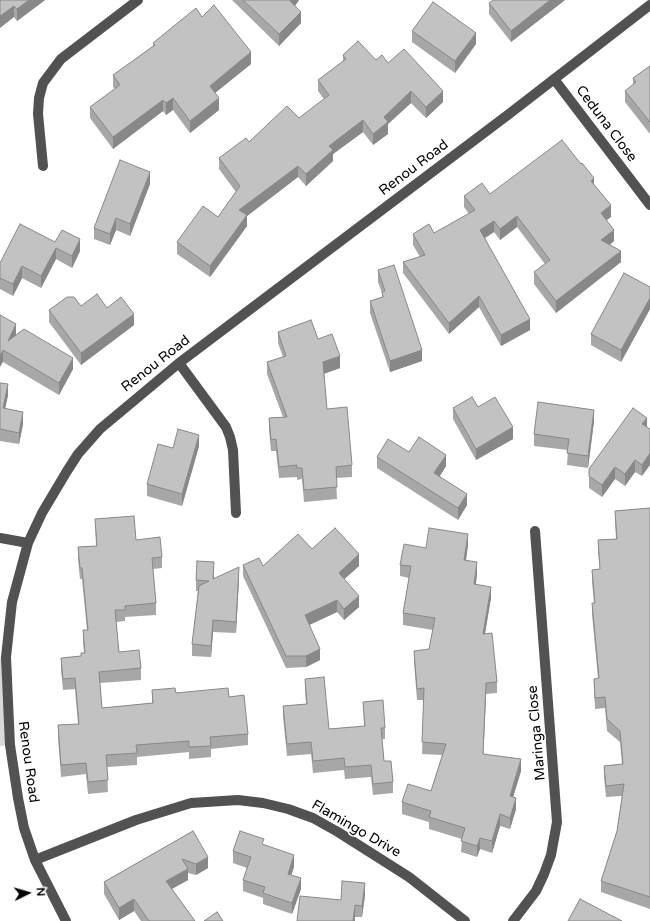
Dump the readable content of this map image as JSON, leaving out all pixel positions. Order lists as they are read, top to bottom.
{
  "streets": {
    "street": [
      "Ceduna Close",
      "Renou Road",
      "Maringa Close",
      "Flamingo Drive"
    ]
  },
  "crossings": [
    ["Ceduna Close", "Renou Road"],
    ["Renou Road", "Flamingo Drive"]
  ],
  "north": "right"
}
